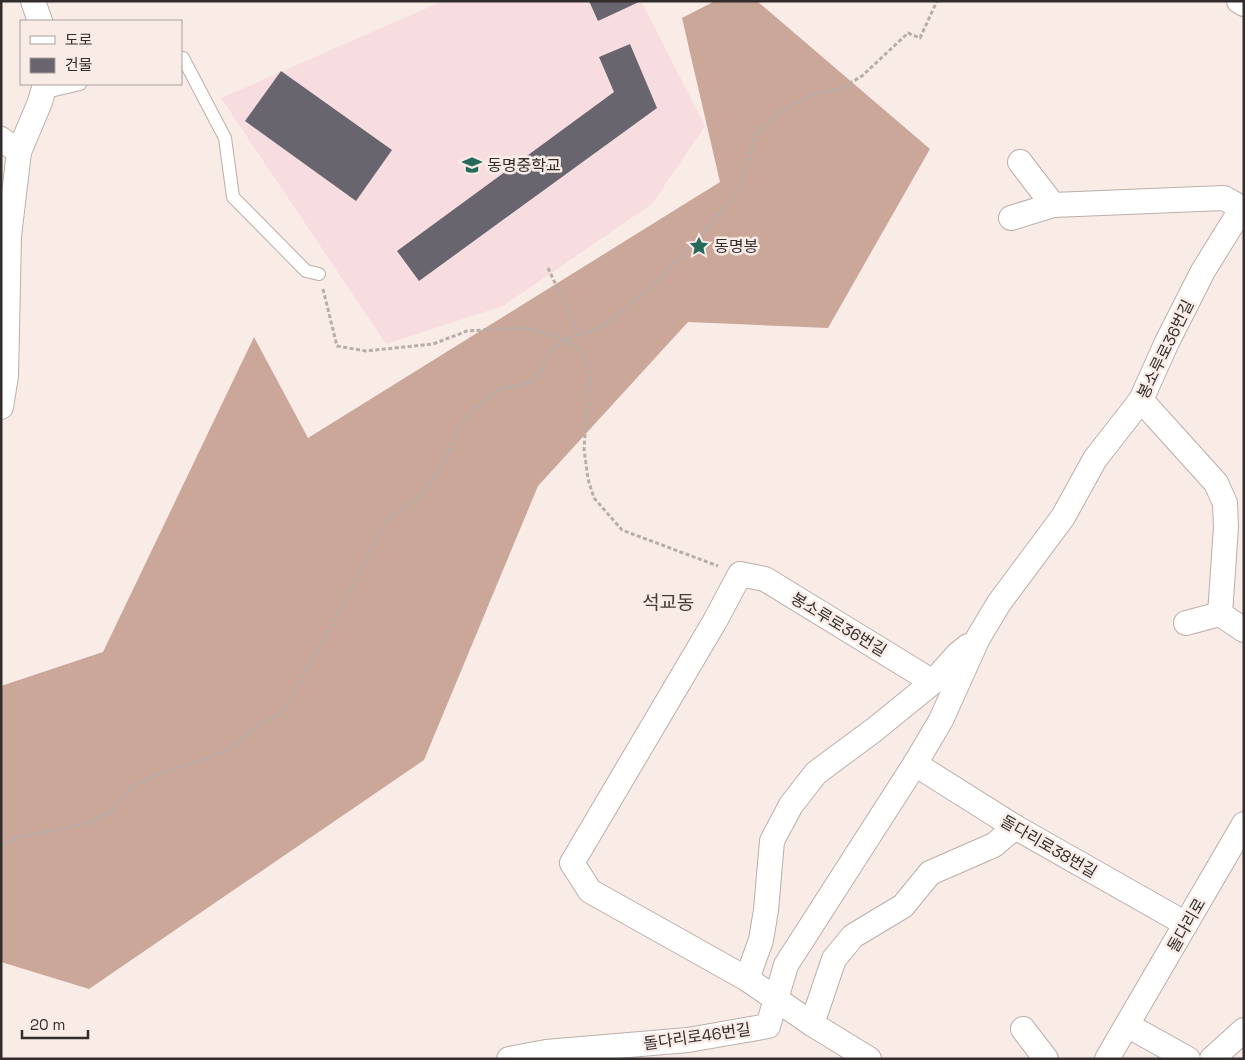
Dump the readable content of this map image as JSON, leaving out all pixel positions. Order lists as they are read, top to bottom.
{
  "streets": {
    "street": [
      "봉소루로36번길",
      "돌다리로38번길",
      "돌다리로",
      "돌다리로46번길"
    ]
  },
  "crossings": [
    ["봉소루로36번길", "돌다리로38번길"],
    ["봉소루로36번길", "돌다리로46번길"],
    ["돌다리로38번길", "돌다리로"]
  ],
  "districts": ["석교동"],
  "places": {
    "school or university": ["동명중학교"],
    "place": ["동명봉"]
  },
  "legend": ["도로", "건물"],
  "scale_bar": "20 m"
}
